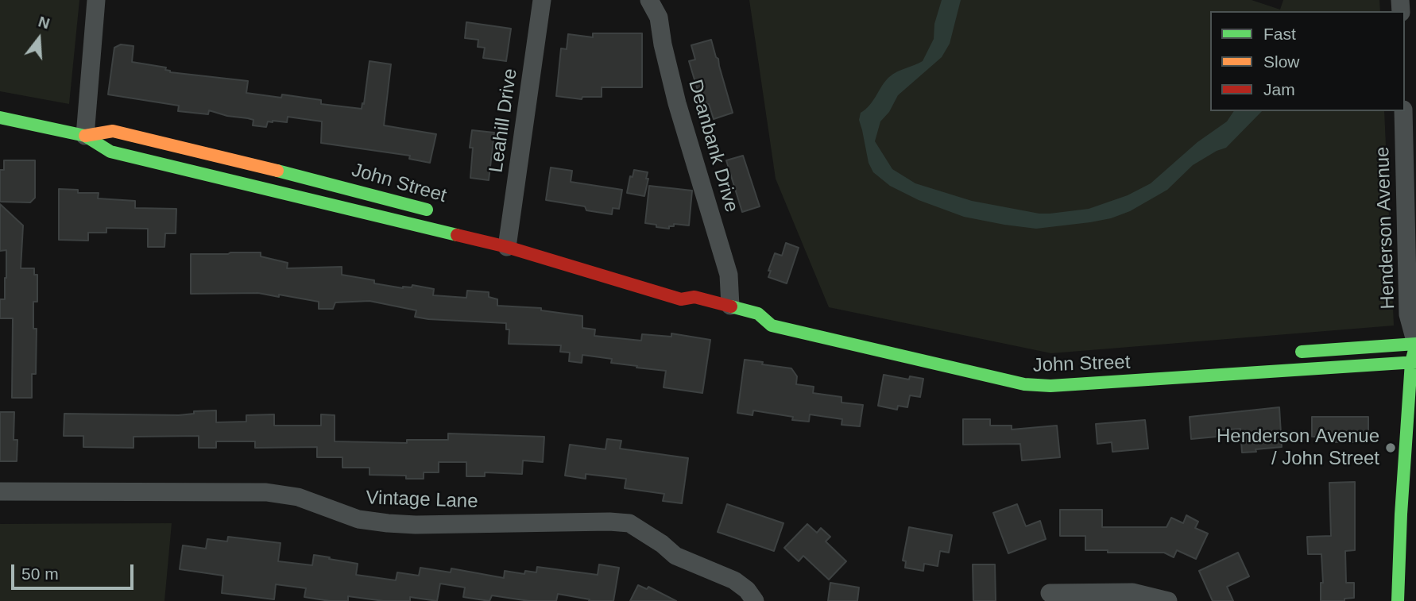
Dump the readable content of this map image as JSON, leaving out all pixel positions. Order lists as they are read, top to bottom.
{
  "streets": {
    "main road": ["John Street", "Henderson Avenue"],
    "street": ["Leahill Drive", "Deanbank Drive", "Vintage Lane"]
  },
  "crossings": [
    ["Leahill Drive", "John Street"],
    ["Deanbank Drive", "John Street"],
    ["John Street", "Henderson Avenue"]
  ],
  "places": ["Henderson Avenue / John Street"],
  "legend": ["Fast", "Slow", "Jam"],
  "scale_bar": "50 m",
  "north": "top"
}
